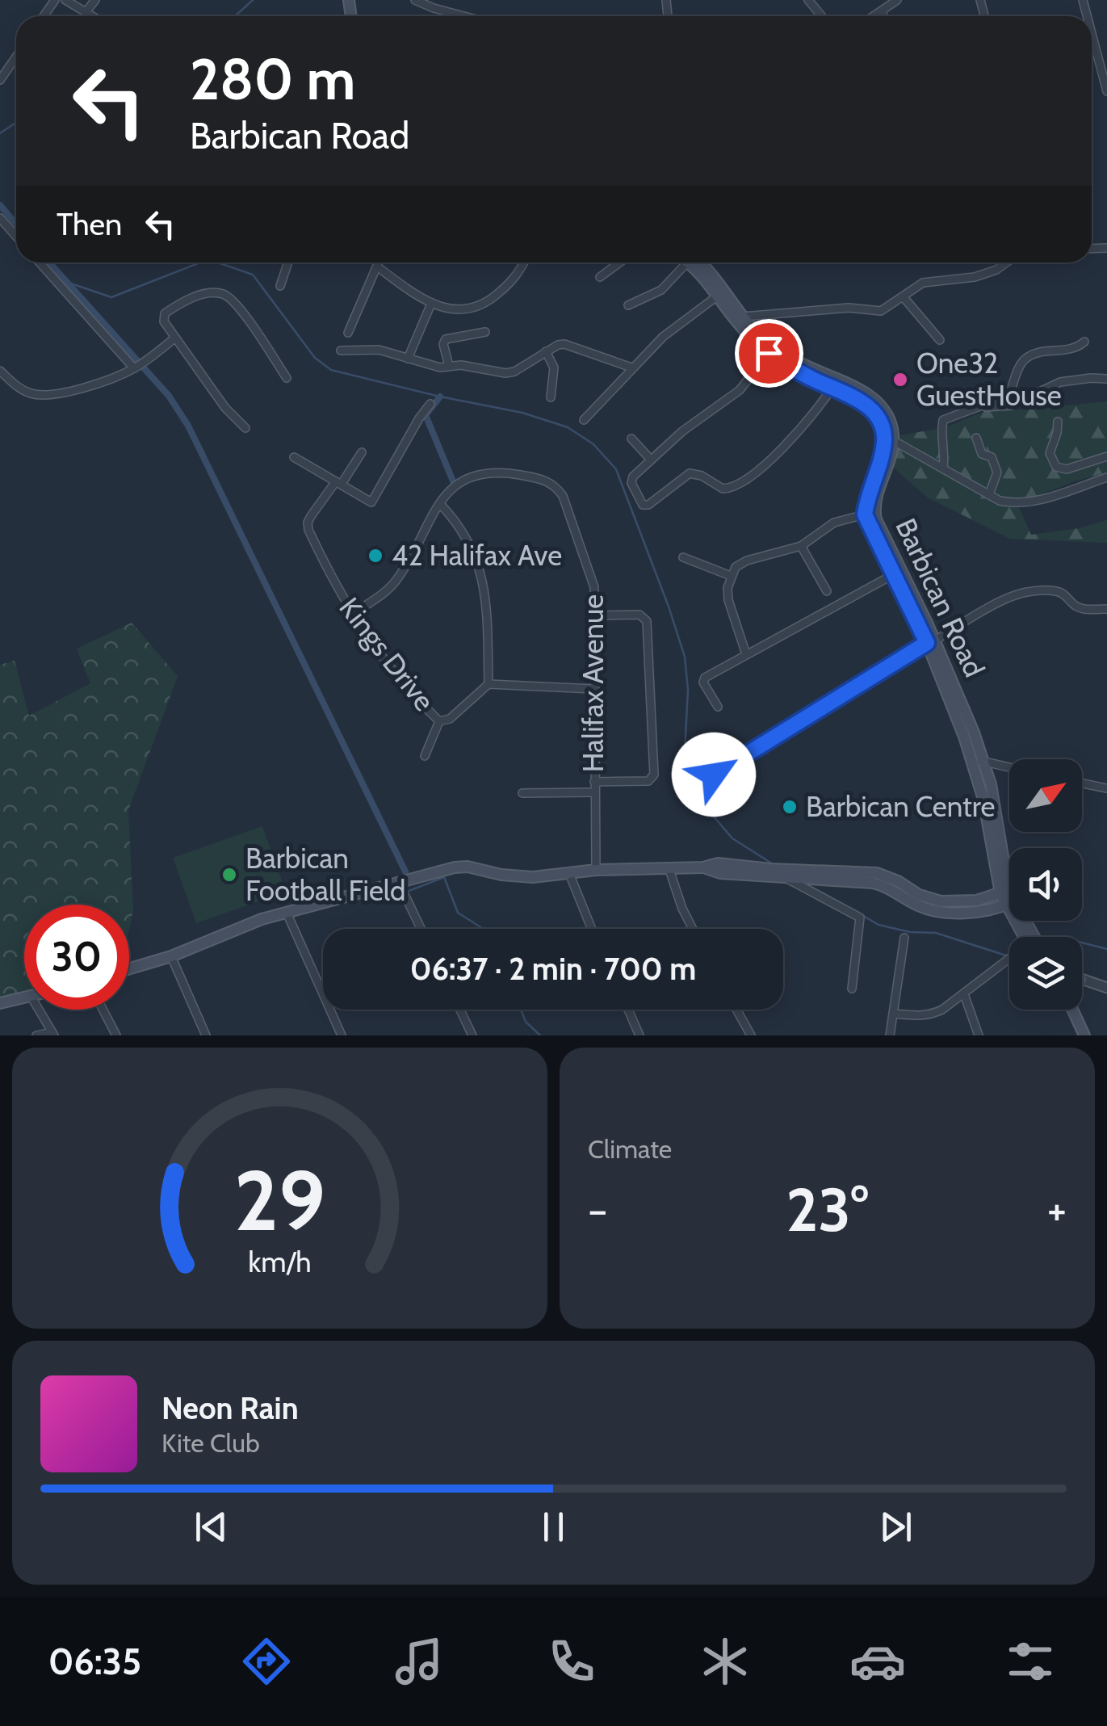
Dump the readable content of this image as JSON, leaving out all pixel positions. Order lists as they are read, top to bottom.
{
  "streets": {
    "main road": ["Barbican Road"],
    "street": ["Kings Drive", "Halifax Avenue"]
  },
  "crossings": [
    ["Kings Drive", "Halifax Avenue"]
  ],
  "places": [
    "One32 GuestHouse",
    "42 Halifax Ave",
    "Barbican Centre",
    "Barbican Football Field"
  ],
  "north": "top right",
  "page": {
    "turn": ["280 m", "Barbican Road"],
    "then": "Then",
    "limit": "30",
    "trip": "06:37 · 2 min · 700 m",
    "tile": "Climate",
    "heat": ["−", "23°", "+"],
    "song": ["Neon Rain", "Kite Club"],
    "tabs": "06:35",
    "gauge": ["29", "km/h"]
  }
}
